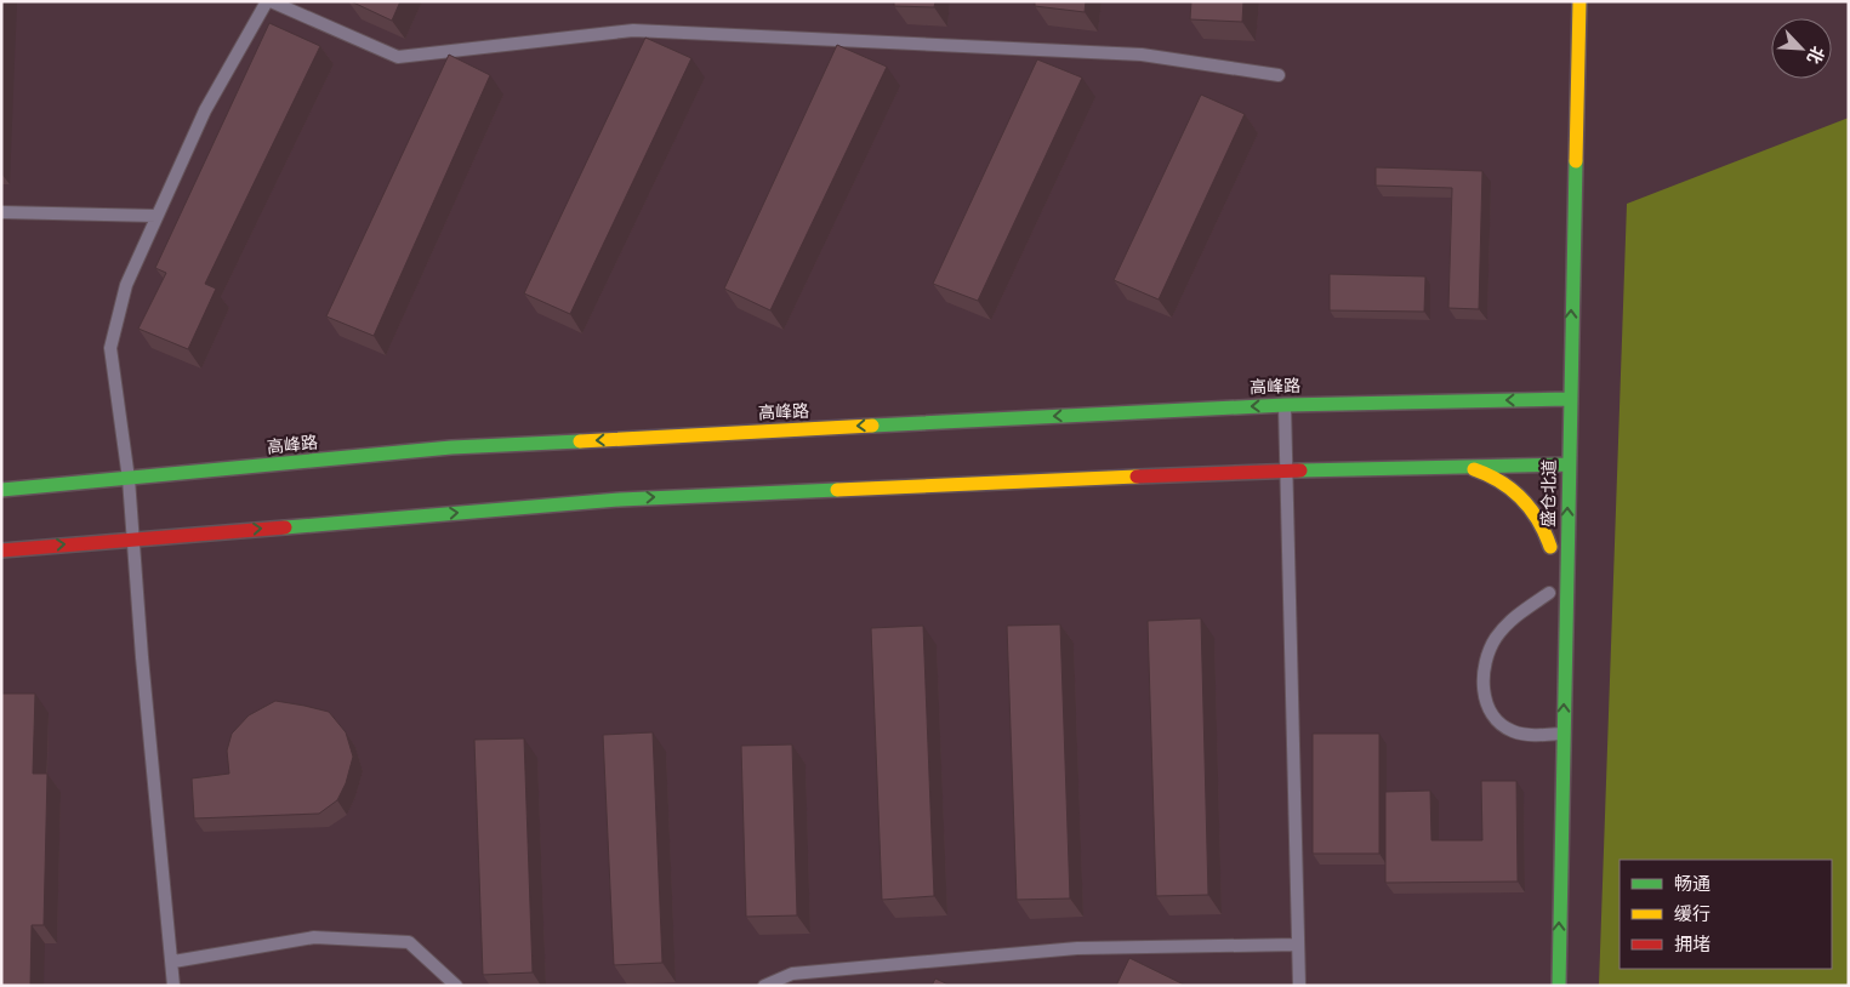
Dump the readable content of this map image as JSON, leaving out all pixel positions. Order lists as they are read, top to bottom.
{
  "streets": {
    "main road": ["高峰路", "盛仓北道"]
  },
  "crossings": [
    ["高峰路", "盛仓北道"]
  ],
  "one_way": ["盛仓北道"],
  "legend": ["畅通", "缓行", "拥堵"],
  "north": "bottom right"
}
